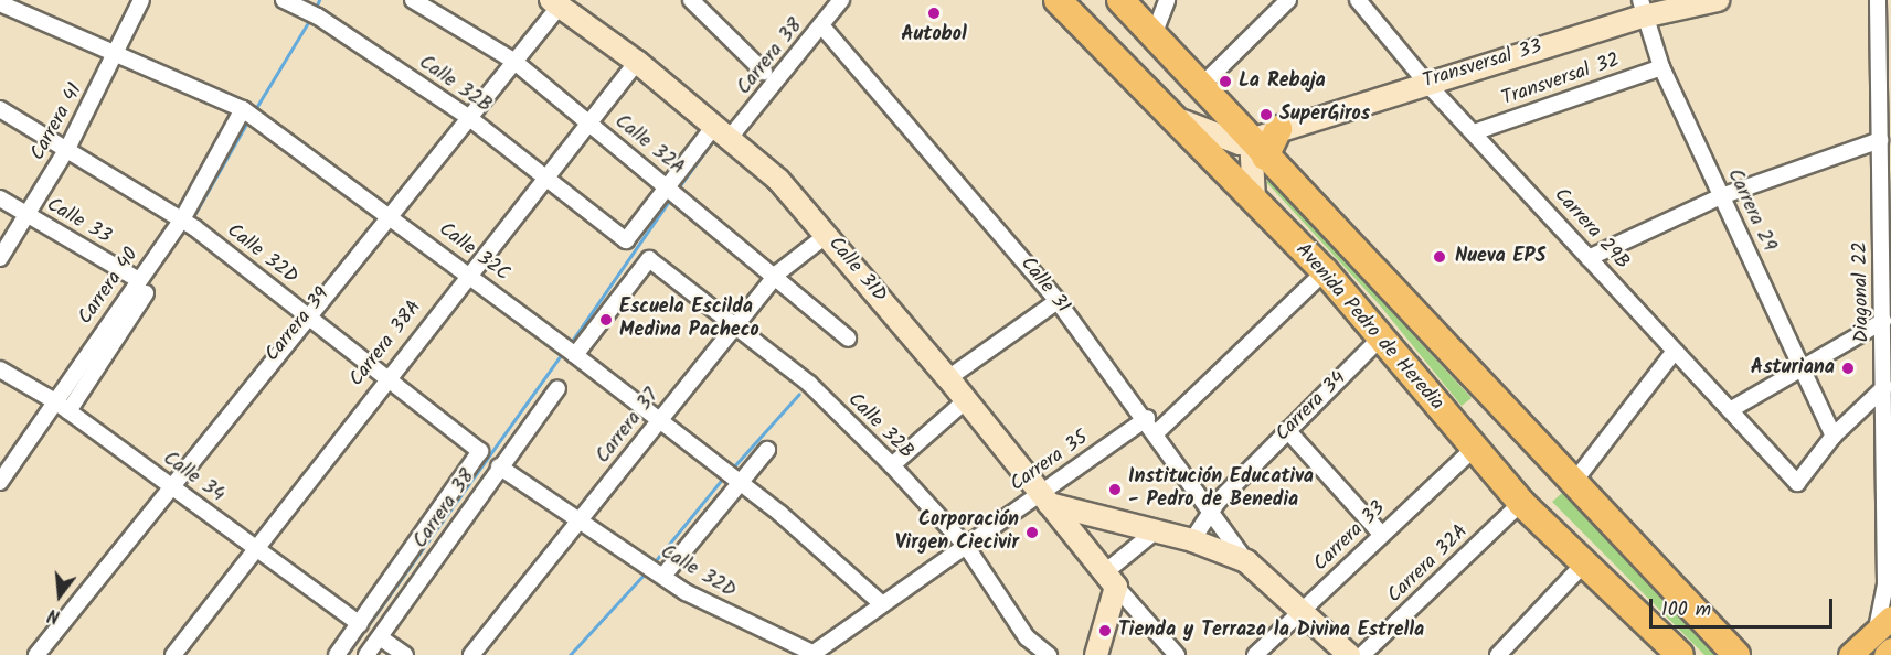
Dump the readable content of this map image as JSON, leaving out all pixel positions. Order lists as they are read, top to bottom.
{
  "streets": {
    "highway": ["Avenida Pedro de Heredia"],
    "street": [
      "Carrera 38",
      "Transversal 33",
      "Transversal 32",
      "Calle 32B",
      "Carrera 41",
      "Calle 32A",
      "Carrera 29",
      "Calle 33",
      "Carrera 29B",
      "Calle 32C",
      "Calle 32D",
      "Calle 31D",
      "Calle 31",
      "Carrera 40",
      "Diagonal 22",
      "Carrera 39",
      "Carrera 38A",
      "Carrera 34",
      "Carrera 37",
      "Carrera 35",
      "Calle 34",
      "Carrera 33",
      "Carrera 32A"
    ]
  },
  "crossings": [
    ["Carrera 38", "Calle 32B"],
    ["Carrera 38", "Calle 32A"],
    ["Carrera 38", "Calle 32D"],
    ["Carrera 38", "Calle 31D"],
    ["Carrera 38", "Calle 31"],
    ["Carrera 38", "Calle 34"],
    ["Transversal 33", "Carrera 29"],
    ["Transversal 33", "Carrera 29B"],
    ["Transversal 32", "Carrera 29"],
    ["Transversal 32", "Carrera 29B"],
    ["Calle 32B", "Calle 32C"],
    ["Calle 32B", "Carrera 39"],
    ["Calle 32B", "Carrera 38A"],
    ["Calle 32B", "Carrera 37"],
    ["Calle 32B", "Carrera 35"],
    ["Carrera 41", "Calle 33"],
    ["Carrera 41", "Calle 32C"],
    ["Carrera 41", "Calle 32D"],
    ["Calle 32A", "Carrera 39"],
    ["Calle 32A", "Carrera 38A"],
    ["Calle 32A", "Carrera 37"],
    ["Carrera 29", "Carrera 29B"],
    ["Calle 33", "Carrera 40"],
    ["Calle 32C", "Carrera 40"],
    ["Calle 32C", "Carrera 39"],
    ["Calle 32C", "Carrera 38A"],
    ["Calle 32C", "Carrera 37"],
    ["Calle 32C", "Carrera 35"],
    ["Calle 32D", "Carrera 40"],
    ["Calle 32D", "Carrera 39"],
    ["Calle 32D", "Carrera 38A"],
    ["Calle 32D", "Carrera 37"],
    ["Calle 32D", "Carrera 35"],
    ["Calle 31D", "Calle 31"],
    ["Calle 31D", "Carrera 39"],
    ["Calle 31D", "Carrera 38A"],
    ["Calle 31D", "Carrera 37"],
    ["Calle 31D", "Carrera 35"],
    ["Calle 31", "Carrera 34"],
    ["Calle 31", "Carrera 35"],
    ["Calle 31", "Carrera 33"],
    ["Carrera 40", "Calle 34"],
    ["Carrera 39", "Calle 34"],
    ["Avenida Pedro de Heredia", "Carrera 34"],
    ["Avenida Pedro de Heredia", "Carrera 33"],
    ["Avenida Pedro de Heredia", "Carrera 32A"],
    ["Carrera 38A", "Calle 34"]
  ],
  "places": [
    "Autobol",
    "La Rebaja",
    "SuperGiros",
    "Nueva EPS",
    "Escuela Escilda Medina Pacheco",
    "Asturiana",
    "Institución Educativa - Pedro de Benedia",
    "Corporación Virgen Ciecivir",
    "Tienda y Terraza la Divina Estrella"
  ],
  "scale_bar": "100 m",
  "north": "bottom"
}
